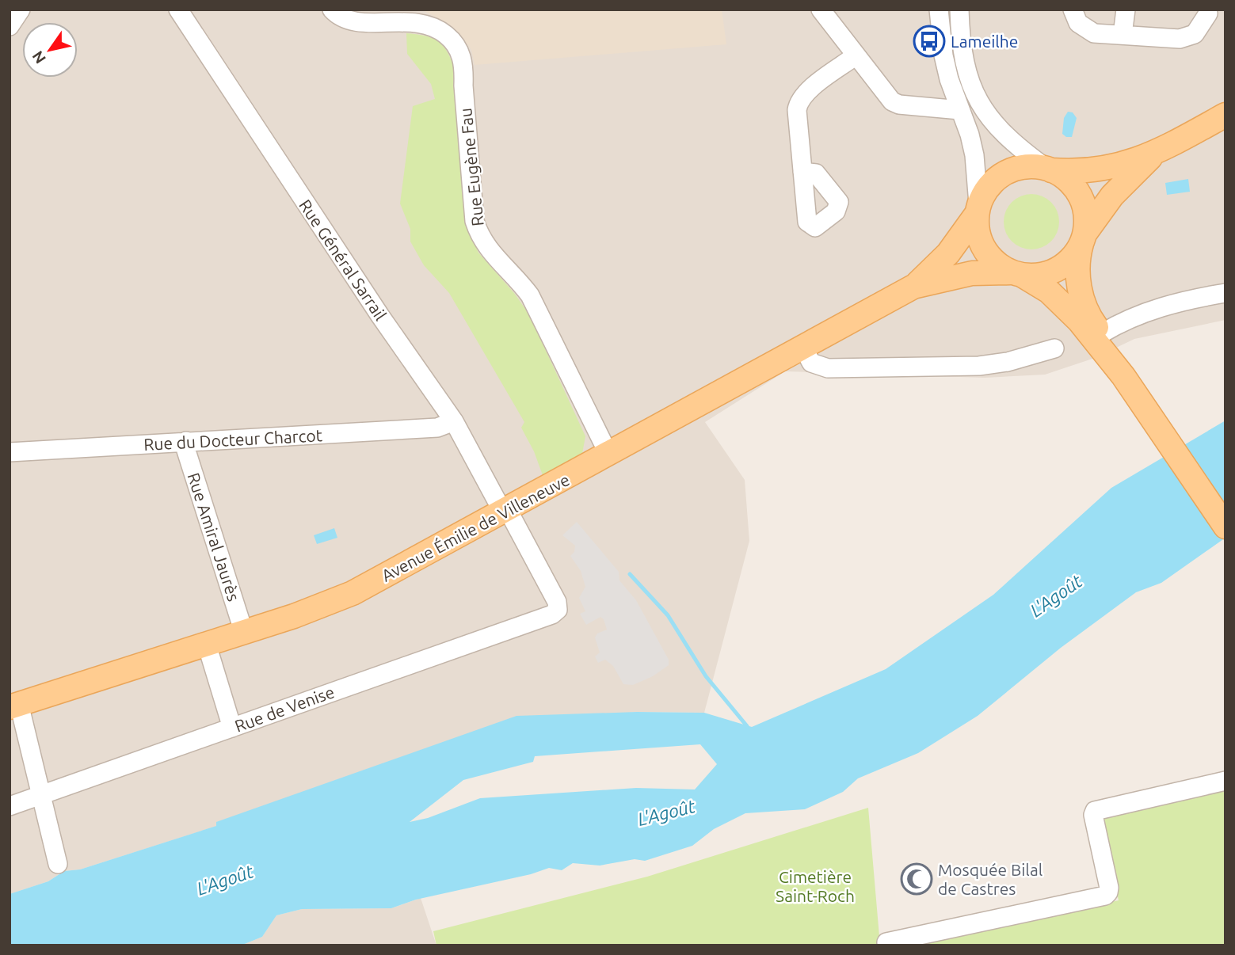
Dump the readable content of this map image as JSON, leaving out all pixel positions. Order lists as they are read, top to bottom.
{
  "streets": {
    "main road": ["Avenue Émilie de Villeneuve"],
    "street": [
      "Rue Eugène Fau",
      "Rue Général Sarrail",
      "Rue du Docteur Charcot",
      "Rue Amiral Jaurès",
      "Rue de Venise"
    ]
  },
  "crossings": [
    ["Rue Eugène Fau", "Avenue Émilie de Villeneuve"],
    ["Rue Général Sarrail", "Rue du Docteur Charcot"],
    ["Rue Général Sarrail", "Avenue Émilie de Villeneuve"],
    ["Rue Général Sarrail", "Rue de Venise"],
    ["Rue du Docteur Charcot", "Rue Amiral Jaurès"],
    ["Avenue Émilie de Villeneuve", "Rue Amiral Jaurès"]
  ],
  "water": ["L'Agoût"],
  "parks": ["Cimetière Saint-Roch"],
  "places": {
    "bus stop": ["Lameilhe"],
    "mosque": ["Mosquée Bilal de Castres"]
  },
  "north": "bottom left"
}
